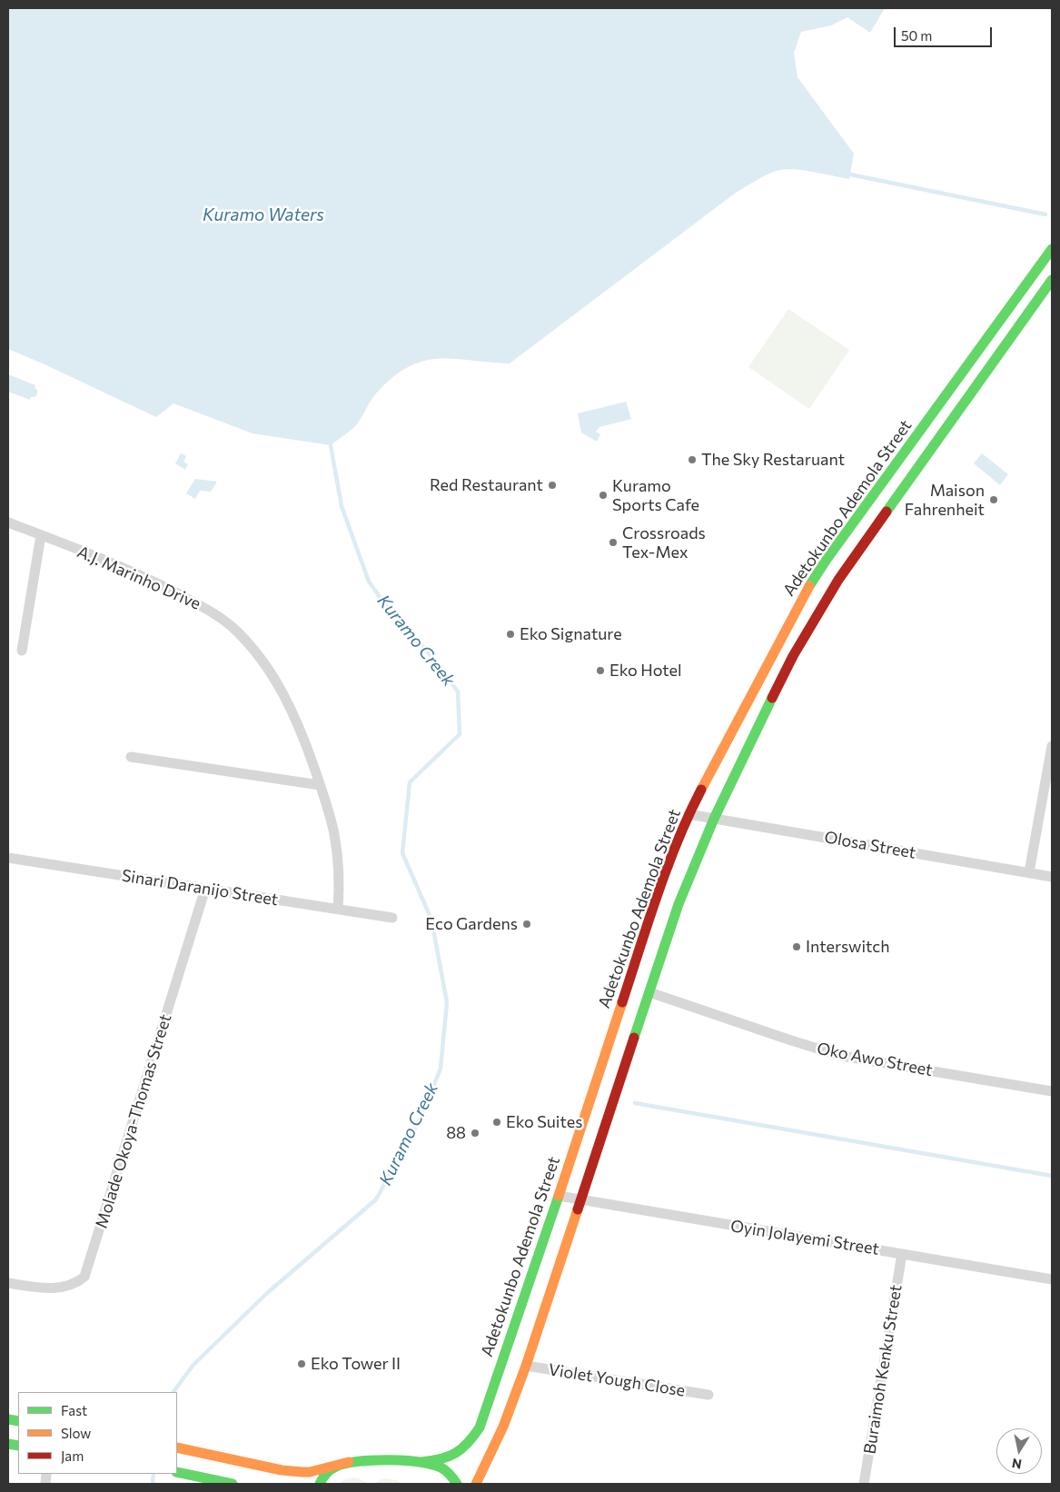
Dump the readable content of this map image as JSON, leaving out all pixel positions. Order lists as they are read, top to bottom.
{
  "streets": {
    "main road": ["Adetokunbo Ademola Street"],
    "street": [
      "A.J. Marinho Drive",
      "Olosa Street",
      "Sinari Daranijo Street",
      "Oko Awo Street",
      "Molade Okoya-Thomas Street",
      "Oyin Jolayemi Street",
      "Buraimoh Kenku Street",
      "Violet Yough Close"
    ]
  },
  "crossings": [
    ["Adetokunbo Ademola Street", "Olosa Street"],
    ["Adetokunbo Ademola Street", "Oko Awo Street"],
    ["Adetokunbo Ademola Street", "Oyin Jolayemi Street"],
    ["Adetokunbo Ademola Street", "Violet Yough Close"],
    ["A.J. Marinho Drive", "Sinari Daranijo Street"],
    ["Sinari Daranijo Street", "Molade Okoya-Thomas Street"],
    ["Oyin Jolayemi Street", "Buraimoh Kenku Street"]
  ],
  "water": ["Kuramo Waters", "Kuramo Creek"],
  "places": [
    "The Sky Restaruant",
    "Red Restaurant",
    "Kuramo Sports Cafe",
    "Maison Fahrenheit",
    "Crossroads Tex-Mex",
    "Eko Signature",
    "Eko Hotel",
    "Eco Gardens",
    "Interswitch",
    "Eko Suites",
    "88",
    "Eko Tower II"
  ],
  "legend": ["Fast", "Slow", "Jam"],
  "scale_bar": "50 m",
  "north": "bottom"
}
